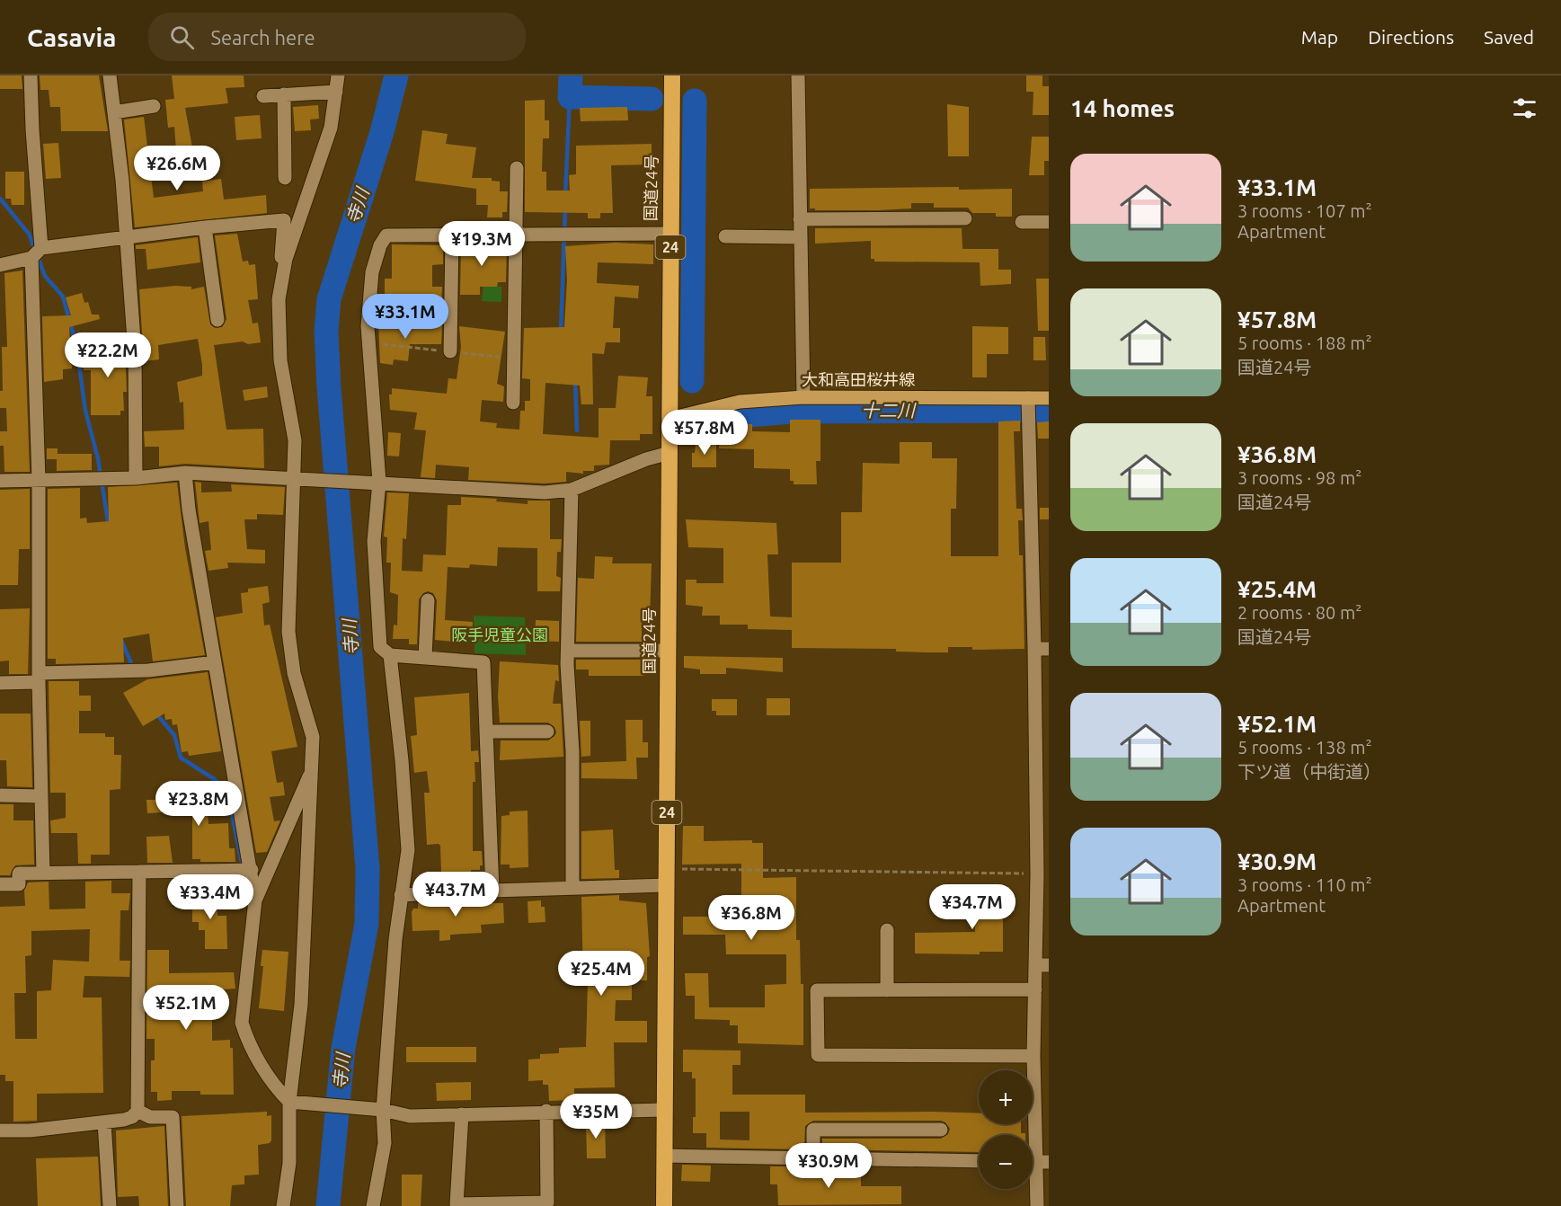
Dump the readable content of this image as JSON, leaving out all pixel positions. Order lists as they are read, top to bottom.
{
  "streets": {
    "highway": ["国道24号", "24"],
    "main road": ["大和高田桜井線"]
  },
  "crossings": [
    ["国道24号", "大和高田桜井線"]
  ],
  "water": ["寺川", "十二川"],
  "parks": ["阪手児童公園"],
  "page": {
    "header": "Casavia",
    "search": "Search here",
    "nav": ["Map", "Directions", "Saved"],
    "heading": "14 homes",
    "list": [
      {
        "name": "¥33.1M",
        "note": "3 rooms · 107 m² · Apartment"
      },
      {
        "name": "¥57.8M",
        "note": "5 rooms · 188 m² · 国道24号"
      },
      {
        "name": "¥36.8M",
        "note": "3 rooms · 98 m² · 国道24号"
      },
      {
        "name": "¥25.4M",
        "note": "2 rooms · 80 m² · 国道24号"
      },
      {
        "name": "¥52.1M",
        "note": "5 rooms · 138 m² · 下ツ道（中街道）"
      },
      {
        "name": "¥30.9M",
        "note": "3 rooms · 110 m² · Apartment"
      }
    ],
    "price": [
      "¥26.6M",
      "¥19.3M",
      "¥33.1M",
      "¥22.2M",
      "¥57.8M",
      "¥23.8M",
      "¥43.7M",
      "¥33.4M",
      "¥34.7M",
      "¥36.8M",
      "¥25.4M",
      "¥52.1M",
      "¥35M",
      "¥30.9M"
    ],
    "map_buttons": ["+", "−"]
  }
}
